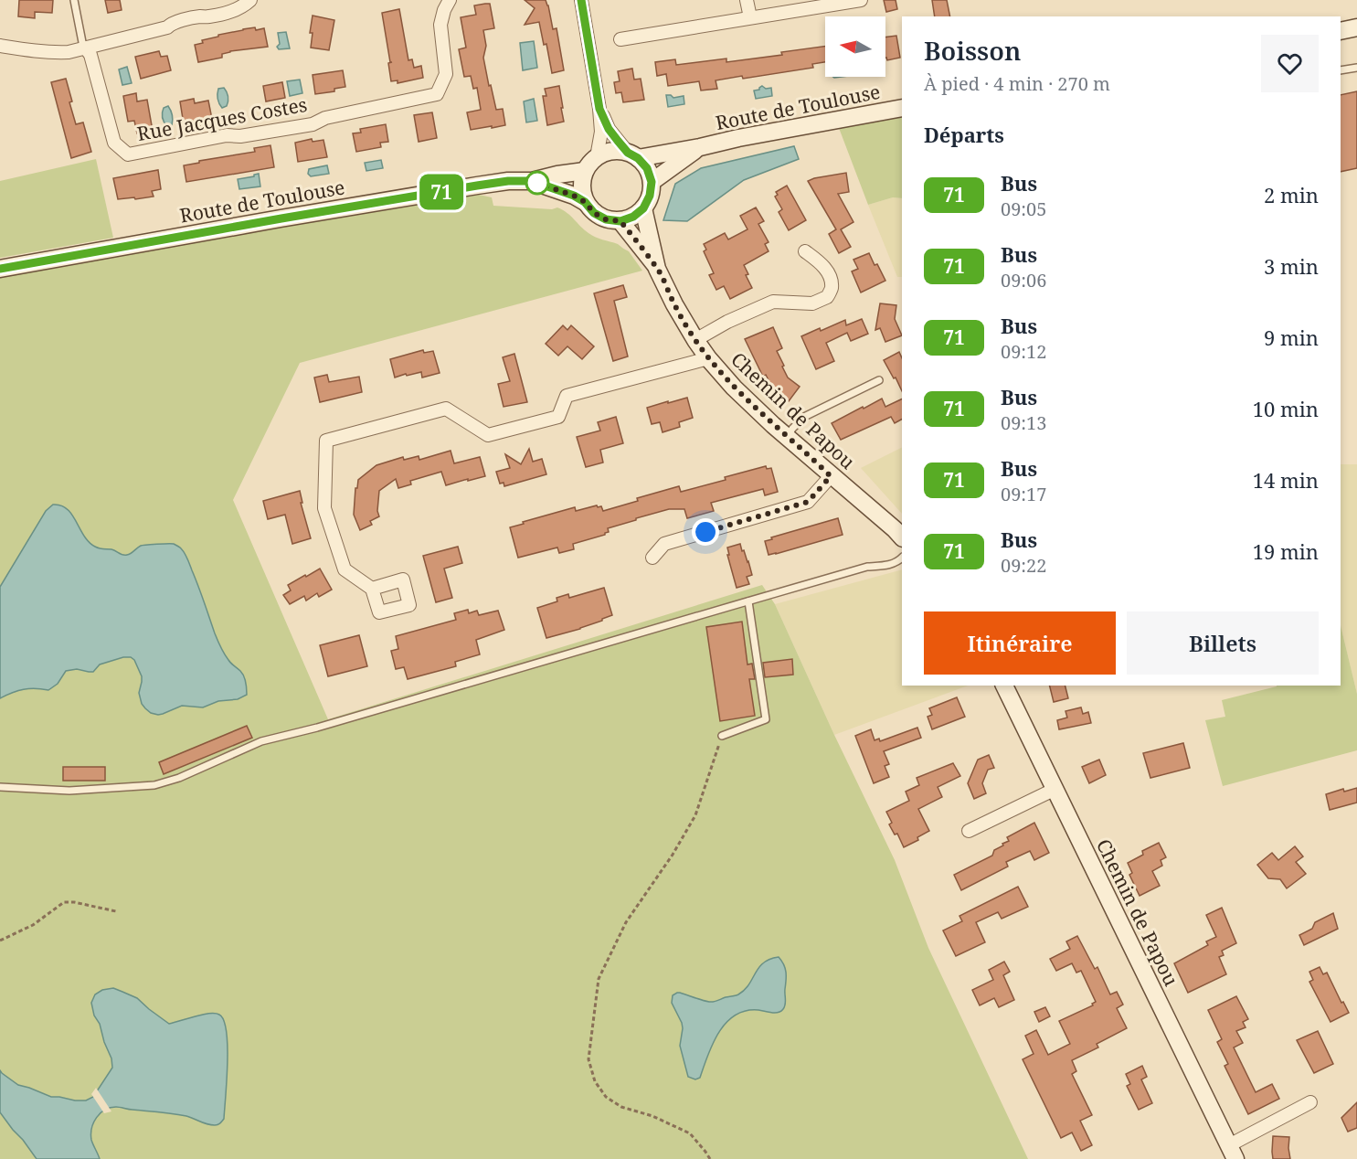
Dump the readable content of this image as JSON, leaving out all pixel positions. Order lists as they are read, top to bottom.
{
  "streets": {
    "main road": ["Route de Toulouse", "Chemin de Papou"],
    "street": ["Rue Jacques Costes"]
  },
  "crossings": [
    ["Route de Toulouse", "Chemin de Papou"]
  ],
  "lines": ["bus line 71"],
  "north": "left",
  "page": {
    "on_map": "71",
    "heading": [
      ["Boisson", "À pied · 4 min · 270 m"],
      "Départs"
    ],
    "list": [
      {
        "mark": "71",
        "name": "Bus",
        "note": "09:05",
        "value": "2 min"
      },
      {
        "mark": "71",
        "name": "Bus",
        "note": "09:06",
        "value": "3 min"
      },
      {
        "mark": "71",
        "name": "Bus",
        "note": "09:12",
        "value": "9 min"
      },
      {
        "mark": "71",
        "name": "Bus",
        "note": "09:13",
        "value": "10 min"
      },
      {
        "mark": "71",
        "name": "Bus",
        "note": "09:17",
        "value": "14 min"
      },
      {
        "mark": "71",
        "name": "Bus",
        "note": "09:22",
        "value": "19 min"
      }
    ],
    "buttons": ["Itinéraire", "Billets"]
  }
}
